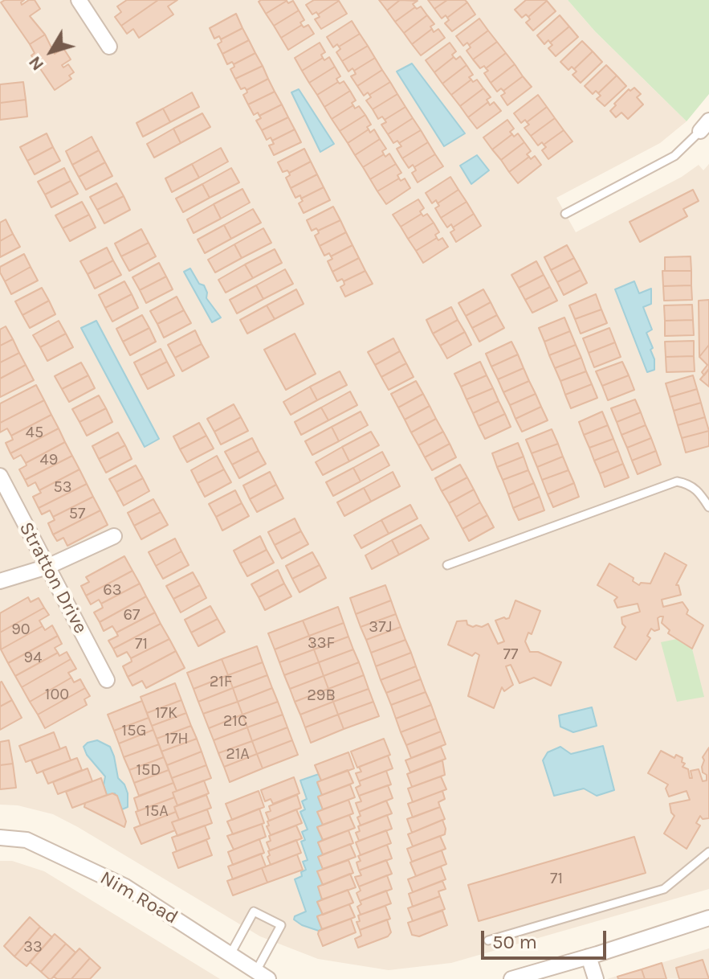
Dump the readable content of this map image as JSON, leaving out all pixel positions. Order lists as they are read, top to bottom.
{
  "streets": {
    "street": ["Stratton Drive", "Nim Road"]
  },
  "house_numbers": [
    "45",
    "49",
    "53",
    "57",
    "63",
    "67",
    "37J",
    "90",
    "33F",
    "71",
    "77",
    "94",
    "21F",
    "100",
    "29B",
    "17K",
    "21C",
    "15G",
    "17H",
    "21A",
    "15D",
    "15A",
    "71",
    "33"
  ],
  "scale_bar": "50 m",
  "north": "bottom left"
}
